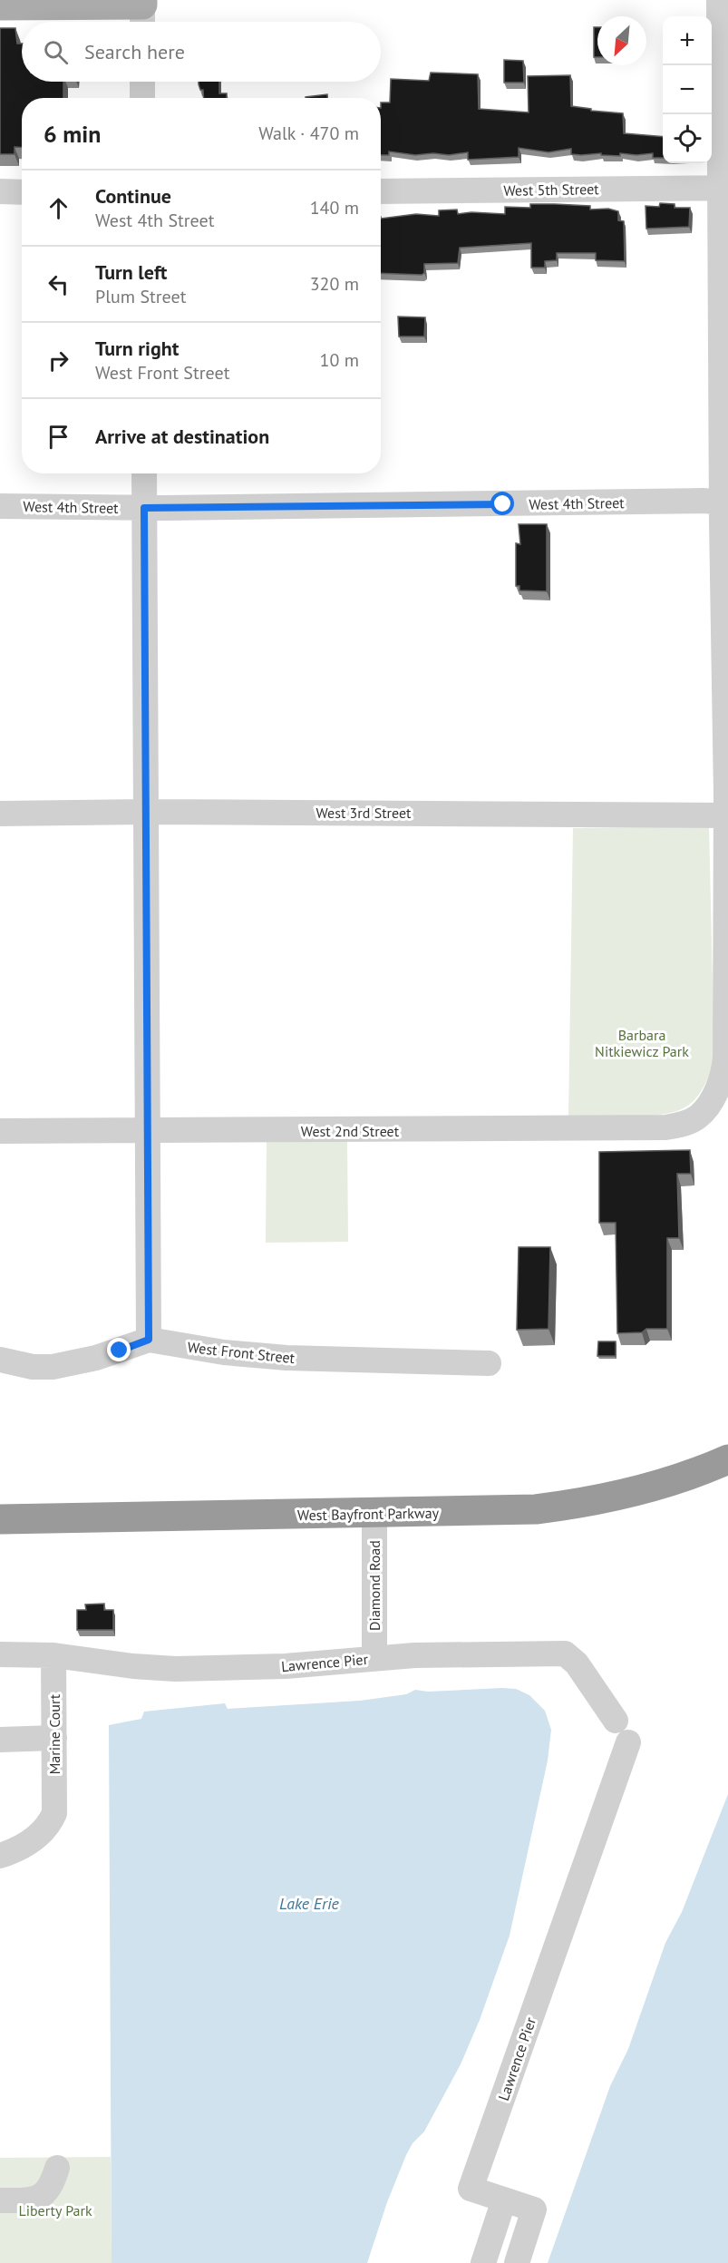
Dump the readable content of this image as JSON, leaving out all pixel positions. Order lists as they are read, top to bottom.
{
  "streets": {
    "highway": ["West Bayfront Parkway"],
    "street": [
      "West 5th Street",
      "West 4th Street",
      "West 3rd Street",
      "West 2nd Street",
      "West Front Street",
      "Diamond Road",
      "Lawrence Pier",
      "Marine Court"
    ]
  },
  "crossings": [
    ["West 3rd Street", "West 2nd Street"],
    ["West Bayfront Parkway", "Diamond Road"],
    ["Diamond Road", "Lawrence Pier"],
    ["Lawrence Pier", "Marine Court"]
  ],
  "water": ["Lake Erie"],
  "parks": ["Barbara Nitkiewicz Park", "Liberty Park"],
  "north": "bottom left",
  "page": {
    "map_buttons": ["+", "−"],
    "search": "Search here",
    "heading": ["6 min", "Walk · 470 m"],
    "list": [
      ["Continue", "West 4th Street", "140 m"],
      ["Turn left", "Plum Street", "320 m"],
      ["Turn right", "West Front Street", "10 m"],
      "Arrive at destination"
    ]
  }
}
